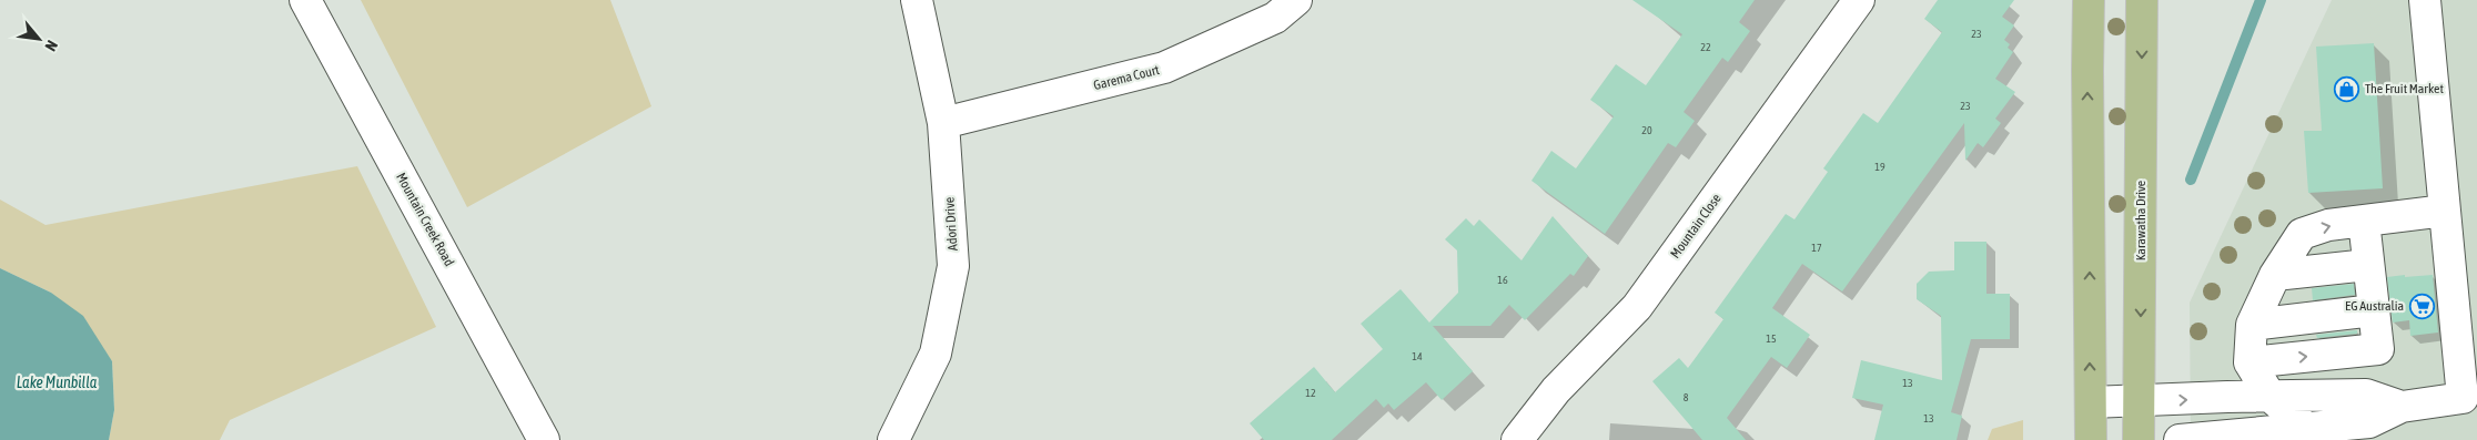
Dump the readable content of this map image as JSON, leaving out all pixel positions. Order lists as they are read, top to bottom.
{
  "streets": {
    "main road": ["Karawatha Drive"],
    "street": [
      "Garema Court",
      "Mountain Creek Road",
      "Adori Drive",
      "Mountain Close"
    ]
  },
  "crossings": [
    ["Garema Court", "Adori Drive"]
  ],
  "water": ["Lake Munbilla"],
  "places": {
    "shop": ["The Fruit Market"],
    "supermarket": ["EG Australia"]
  },
  "house_numbers": [
    "23",
    "22",
    "23",
    "20",
    "19",
    "17",
    "16",
    "15",
    "14",
    "13",
    "12",
    "8",
    "13"
  ],
  "north": "bottom right"
}
